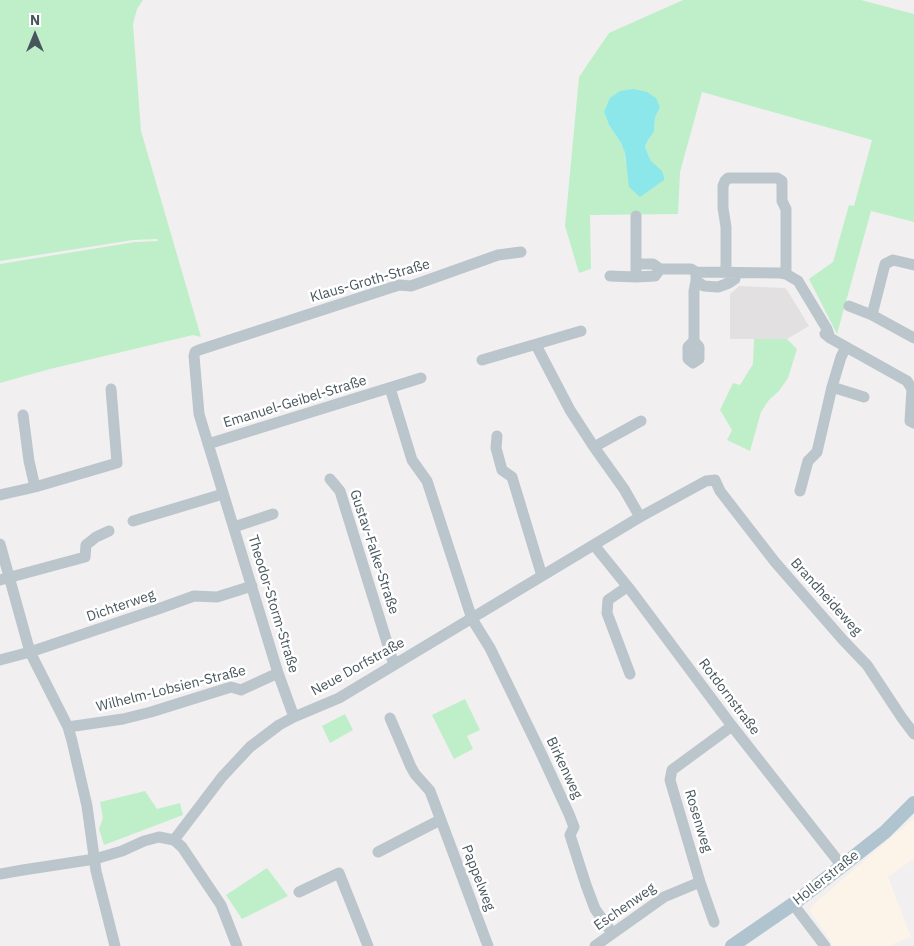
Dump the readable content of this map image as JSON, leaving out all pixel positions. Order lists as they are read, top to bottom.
{
  "streets": {
    "main road": ["Hollerstraße"],
    "street": [
      "Klaus-Groth-Straße",
      "Emanuel-Geibel-Straße",
      "Gustav-Falke-Straße",
      "Brandheideweg",
      "Theodor-Storm-Straße",
      "Dichterweg",
      "Neue Dorfstraße",
      "Wilhelm-Lobsien-Straße",
      "Rotdornstraße",
      "Birkenweg",
      "Rosenweg",
      "Pappelweg",
      "Eschenweg"
    ]
  },
  "crossings": [
    ["Klaus-Groth-Straße", "Theodor-Storm-Straße"],
    ["Emanuel-Geibel-Straße", "Theodor-Storm-Straße"],
    ["Gustav-Falke-Straße", "Neue Dorfstraße"],
    ["Brandheideweg", "Neue Dorfstraße"],
    ["Theodor-Storm-Straße", "Dichterweg"],
    ["Theodor-Storm-Straße", "Neue Dorfstraße"],
    ["Theodor-Storm-Straße", "Wilhelm-Lobsien-Straße"],
    ["Neue Dorfstraße", "Rotdornstraße"],
    ["Neue Dorfstraße", "Birkenweg"],
    ["Rotdornstraße", "Rosenweg"],
    ["Rotdornstraße", "Hollerstraße"],
    ["Birkenweg", "Eschenweg"],
    ["Rosenweg", "Eschenweg"]
  ],
  "north": "top"
}
